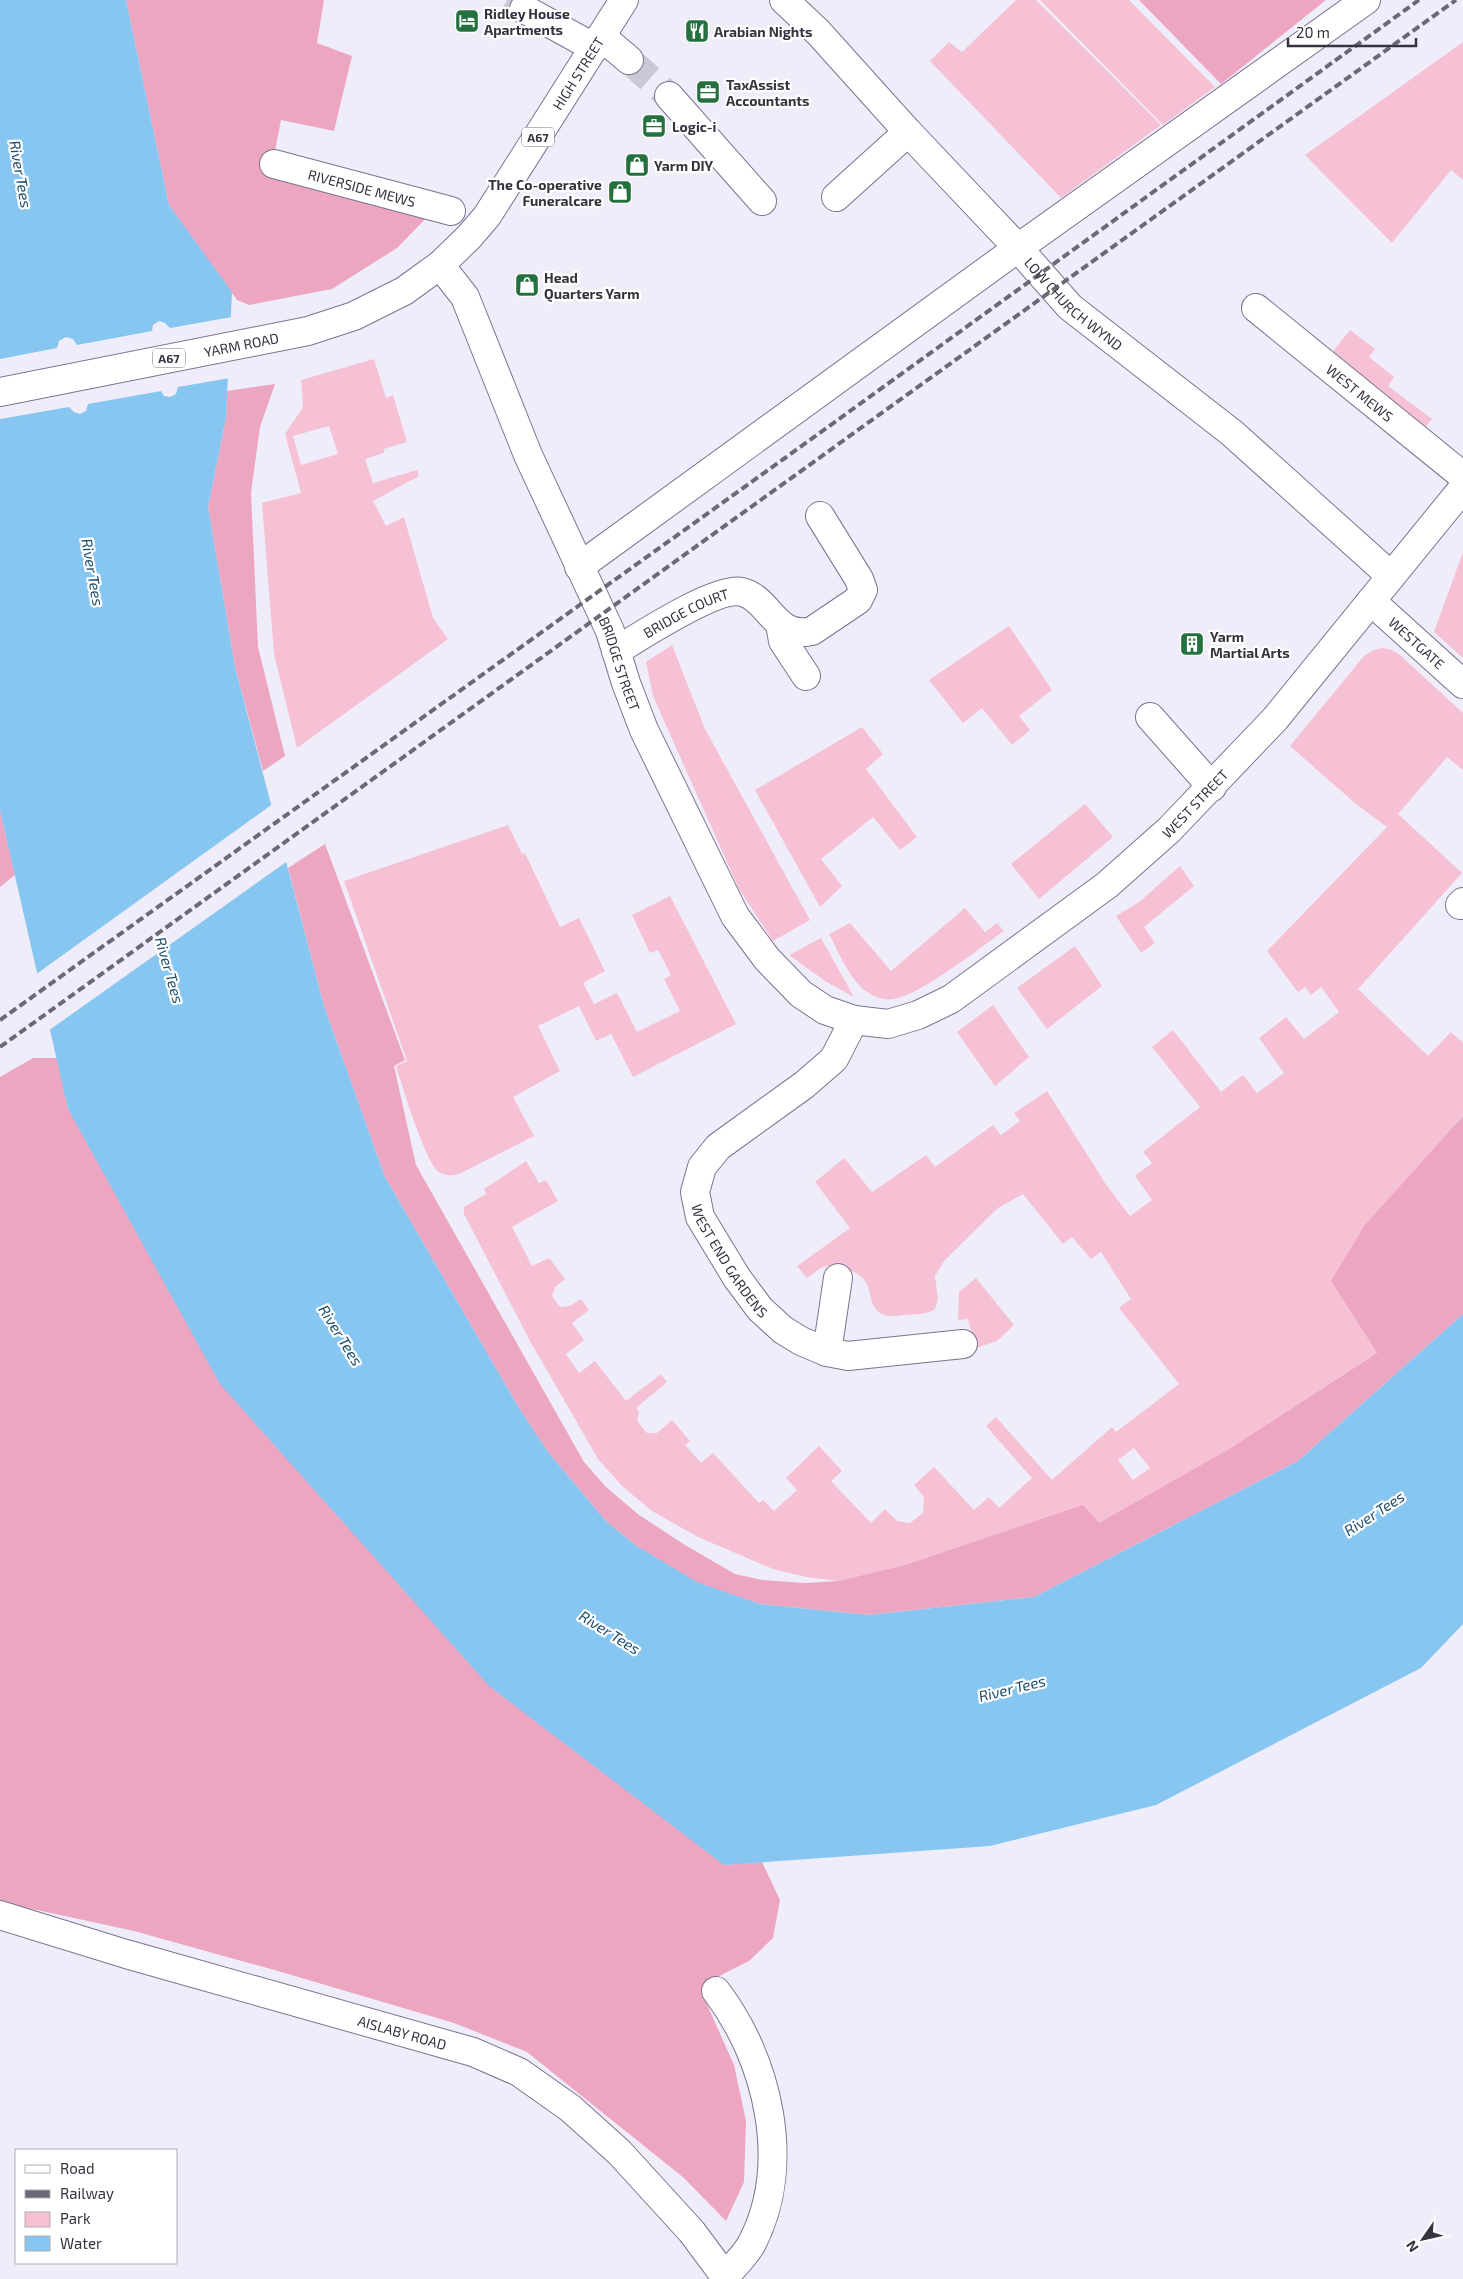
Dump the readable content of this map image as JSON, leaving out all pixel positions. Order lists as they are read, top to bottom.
{
  "streets": {
    "street": [
      "HIGH STREET",
      "A67",
      "RIVERSIDE MEWS",
      "LOW CHURCH WYND",
      "YARM ROAD",
      "WEST MEWS",
      "BRIDGE COURT",
      "WESTGATE",
      "BRIDGE STREET",
      "WEST STREET",
      "WEST END GARDENS",
      "AISLABY ROAD"
    ]
  },
  "crossings": [
    ["HIGH STREET", "YARM ROAD"],
    ["HIGH STREET", "BRIDGE STREET"],
    ["LOW CHURCH WYND", "WEST STREET"],
    ["YARM ROAD", "BRIDGE STREET"],
    ["BRIDGE COURT", "BRIDGE STREET"],
    ["WESTGATE", "WEST STREET"],
    ["BRIDGE STREET", "WEST STREET"],
    ["BRIDGE STREET", "WEST END GARDENS"],
    ["WEST STREET", "WEST END GARDENS"]
  ],
  "water": ["River Tees"],
  "places": {
    "hotel": ["Ridley House Apartments"],
    "restaurant": ["Arabian Nights"],
    "office": ["TaxAssist Accountants", "Logic-i"],
    "shop": ["Yarm DIY", "The Co-operative Funeralcare", "Head Quarters Yarm"],
    "building": ["Yarm Martial Arts"]
  },
  "legend": [
    "Road",
    "Railway",
    "Park",
    "Water"
  ],
  "scale_bar": "20 m",
  "north": "bottom left"
}
